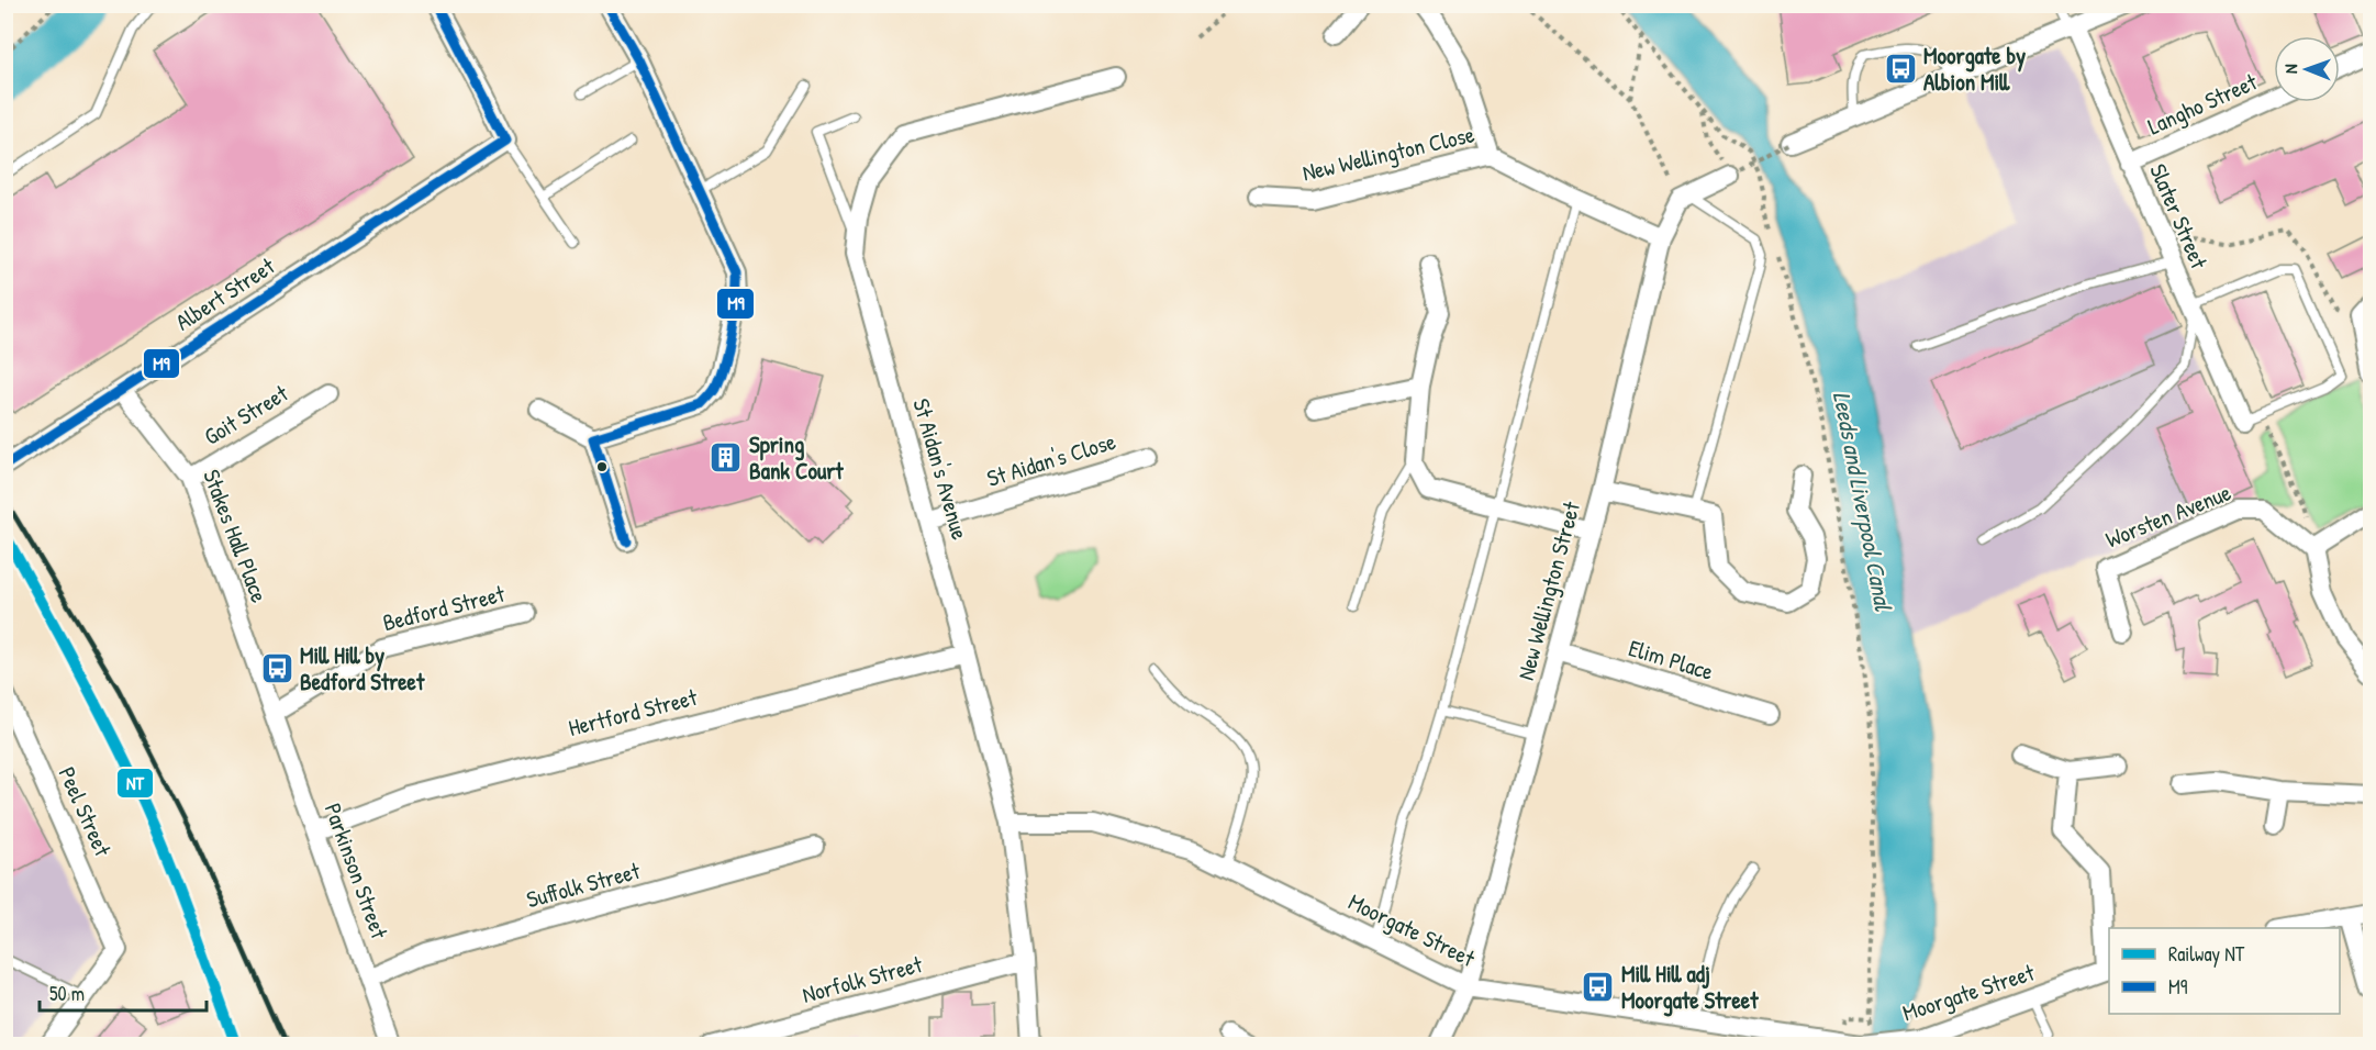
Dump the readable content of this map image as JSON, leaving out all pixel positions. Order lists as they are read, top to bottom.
{
  "streets": {
    "street": [
      "Langho Street",
      "New Wellington Close",
      "Slater Street",
      "Albert Street",
      "Goit Street",
      "St Aidan's Close",
      "St Aidan's Avenue",
      "Worsten Avenue",
      "Stakes Hall Place",
      "New Wellington Street",
      "Bedford Street",
      "Elim Place",
      "Hertford Street",
      "Peel Street",
      "Parkinson Street",
      "Suffolk Street",
      "Moorgate Street",
      "Norfolk Street"
    ]
  },
  "crossings": [
    ["Langho Street", "Slater Street"],
    ["New Wellington Close", "New Wellington Street"],
    ["Albert Street", "Stakes Hall Place"],
    ["Goit Street", "Stakes Hall Place"],
    ["St Aidan's Close", "St Aidan's Avenue"],
    ["St Aidan's Avenue", "Hertford Street"],
    ["St Aidan's Avenue", "Moorgate Street"],
    ["St Aidan's Avenue", "Norfolk Street"],
    ["Stakes Hall Place", "Bedford Street"],
    ["Stakes Hall Place", "Parkinson Street"],
    ["New Wellington Street", "Elim Place"],
    ["New Wellington Street", "Moorgate Street"],
    ["Bedford Street", "Parkinson Street"],
    ["Hertford Street", "Parkinson Street"],
    ["Parkinson Street", "Suffolk Street"]
  ],
  "water": ["Leeds and Liverpool Canal"],
  "places": {
    "bus stop": ["Moorgate by Albion Mill", "Mill Hill by Bedford Street", "Mill Hill adj Moorgate Street"],
    "building": ["Spring Bank Court"]
  },
  "lines": ["transit line M9", "rail line NT"],
  "legend": ["Railway NT", "M9"],
  "scale_bar": "50 m",
  "north": "left"
}
